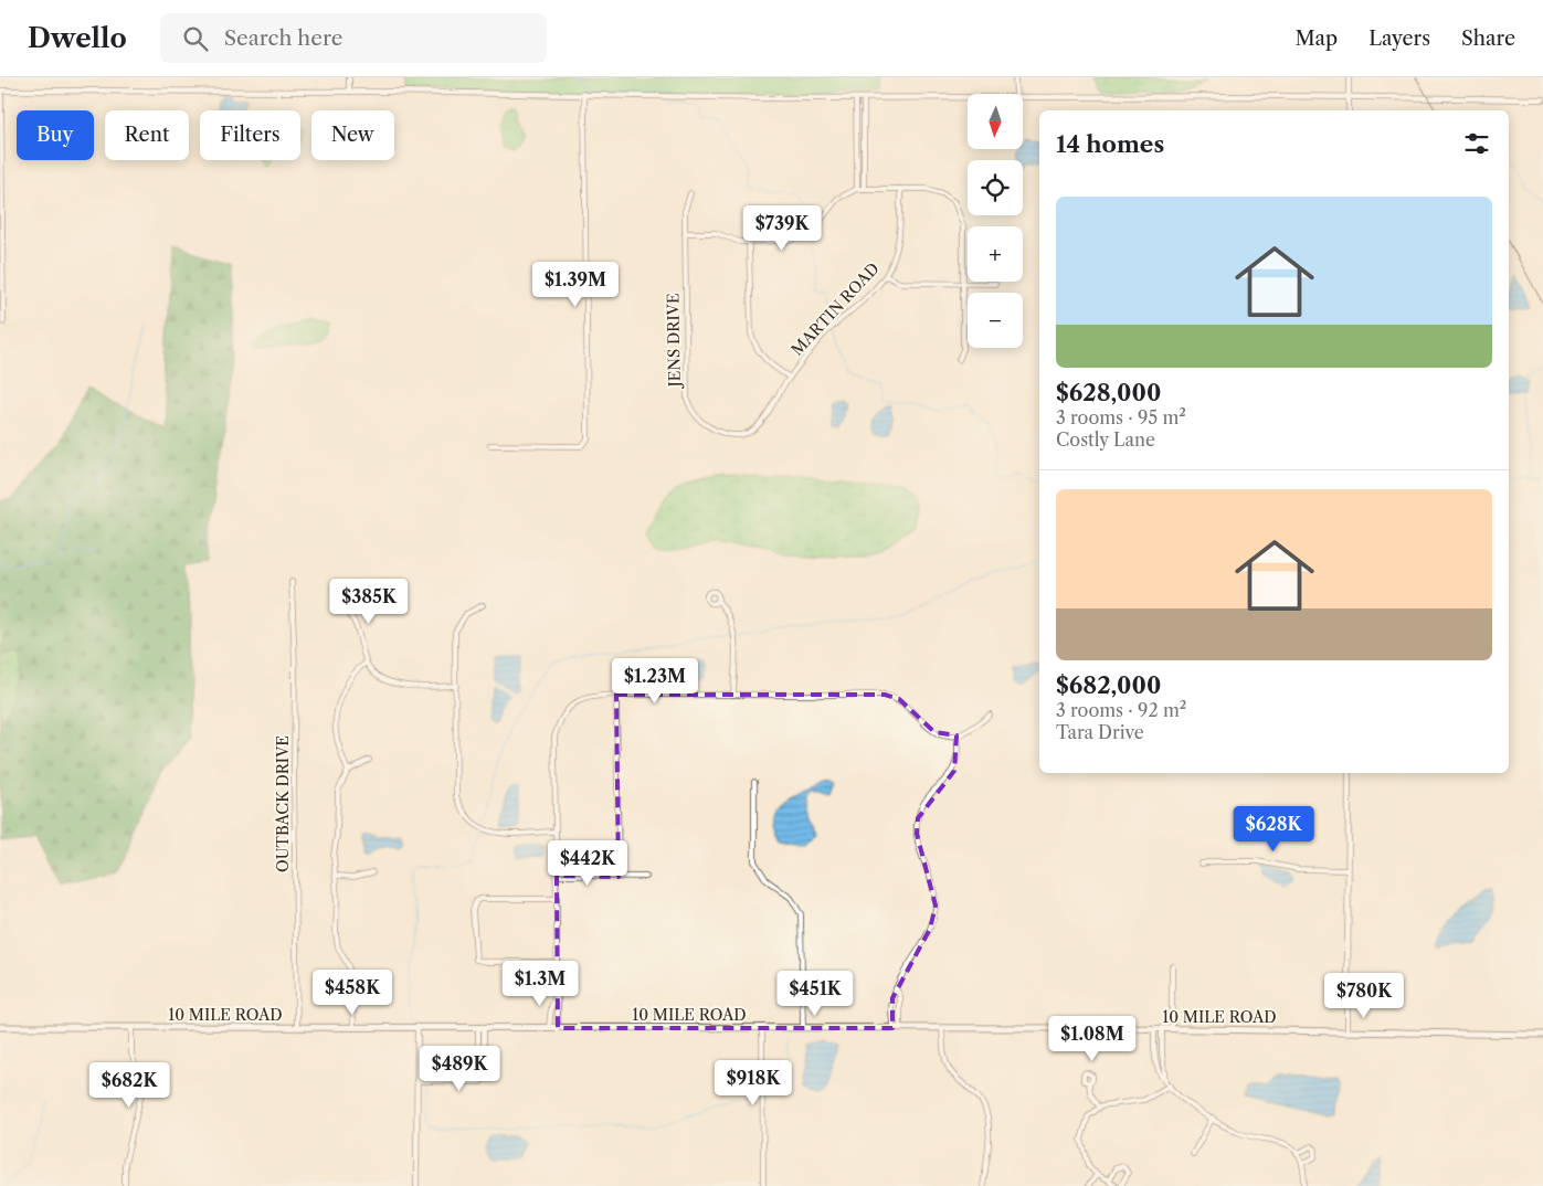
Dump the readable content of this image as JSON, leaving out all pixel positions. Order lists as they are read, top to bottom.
{
  "streets": {
    "main road": ["10 MILE ROAD"],
    "street": ["MARTIN ROAD", "JENS DRIVE", "OUTBACK DRIVE"]
  },
  "crossings": [
    ["MARTIN ROAD", "JENS DRIVE"],
    ["OUTBACK DRIVE", "10 MILE ROAD"]
  ],
  "north": "bottom",
  "page": {
    "header": "Dwello",
    "search": "Search here",
    "nav": ["Map", "Layers", "Share"],
    "map_buttons": ["+", "−"],
    "chip": [
      "Buy",
      "Rent",
      "Filters",
      "New"
    ],
    "heading": "14 homes",
    "list": [
      {
        "name": "$628,000",
        "note": "3 rooms · 95 m² · Costly Lane"
      },
      {
        "name": "$682,000",
        "note": "3 rooms · 92 m² · Tara Drive"
      }
    ],
    "price": [
      "$739K",
      "$1.39M",
      "$385K",
      "$1.23M",
      "$628K",
      "$442K",
      "$1.3M",
      "$458K",
      "$451K",
      "$780K",
      "$1.08M",
      "$489K",
      "$918K",
      "$682K"
    ]
  }
}
